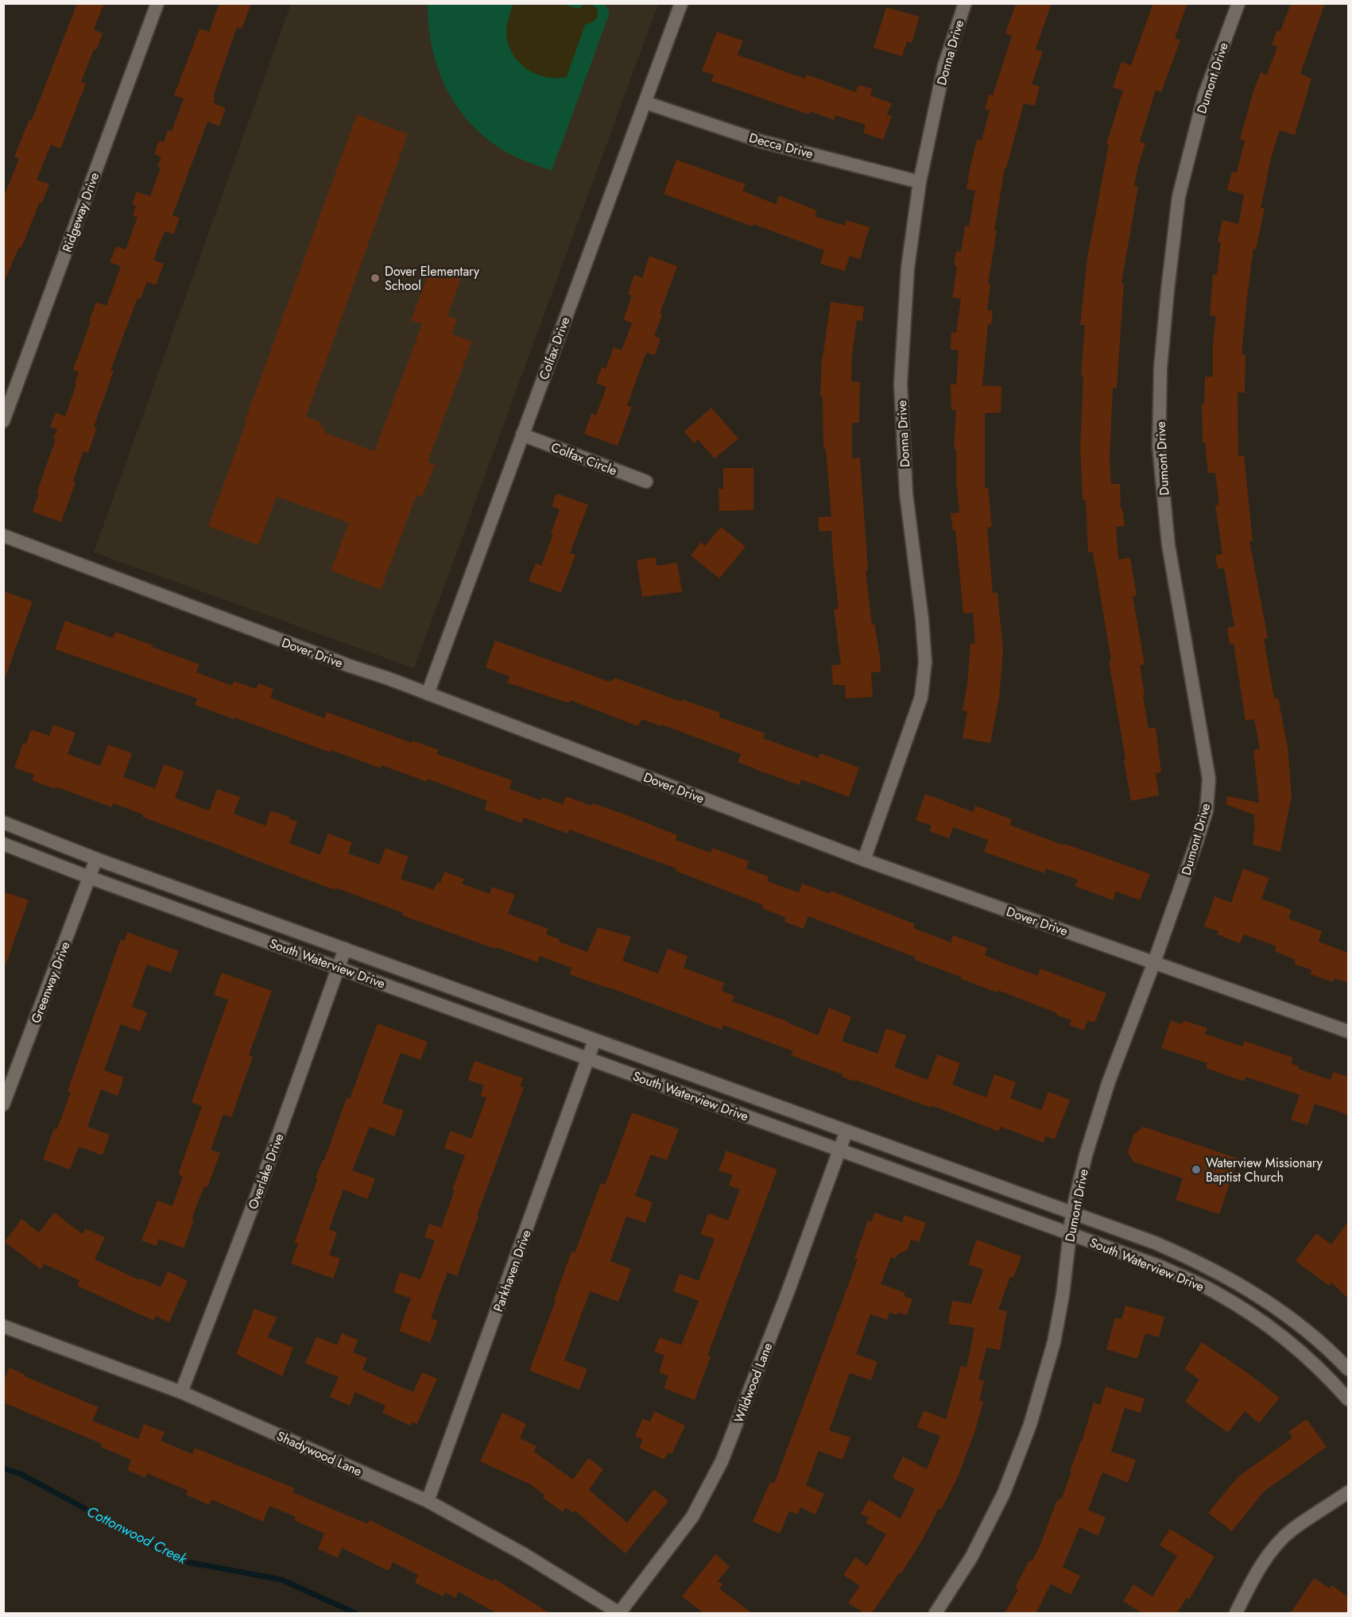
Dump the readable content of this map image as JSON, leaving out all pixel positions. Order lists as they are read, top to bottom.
{
  "streets": {
    "street": [
      "Donna Drive",
      "Dumont Drive",
      "Decca Drive",
      "Ridgeway Drive",
      "Colfax Drive",
      "Colfax Circle",
      "Dover Drive",
      "South Waterview Drive",
      "Greenway Drive",
      "Overlake Drive",
      "Parkhaven Drive",
      "Wildwood Lane",
      "Shadywood Lane"
    ]
  },
  "crossings": [
    ["Donna Drive", "Decca Drive"],
    ["Donna Drive", "Dover Drive"],
    ["Dumont Drive", "Dover Drive"],
    ["Dumont Drive", "South Waterview Drive"],
    ["Decca Drive", "Colfax Drive"],
    ["Colfax Drive", "Colfax Circle"],
    ["Colfax Drive", "Dover Drive"],
    ["South Waterview Drive", "Greenway Drive"],
    ["South Waterview Drive", "Overlake Drive"],
    ["South Waterview Drive", "Parkhaven Drive"],
    ["South Waterview Drive", "Wildwood Lane"],
    ["Overlake Drive", "Shadywood Lane"],
    ["Parkhaven Drive", "Shadywood Lane"],
    ["Wildwood Lane", "Shadywood Lane"]
  ],
  "water": ["Cottonwood Creek"],
  "places": ["Dover Elementary School", "Waterview Missionary Baptist Church"]
}
